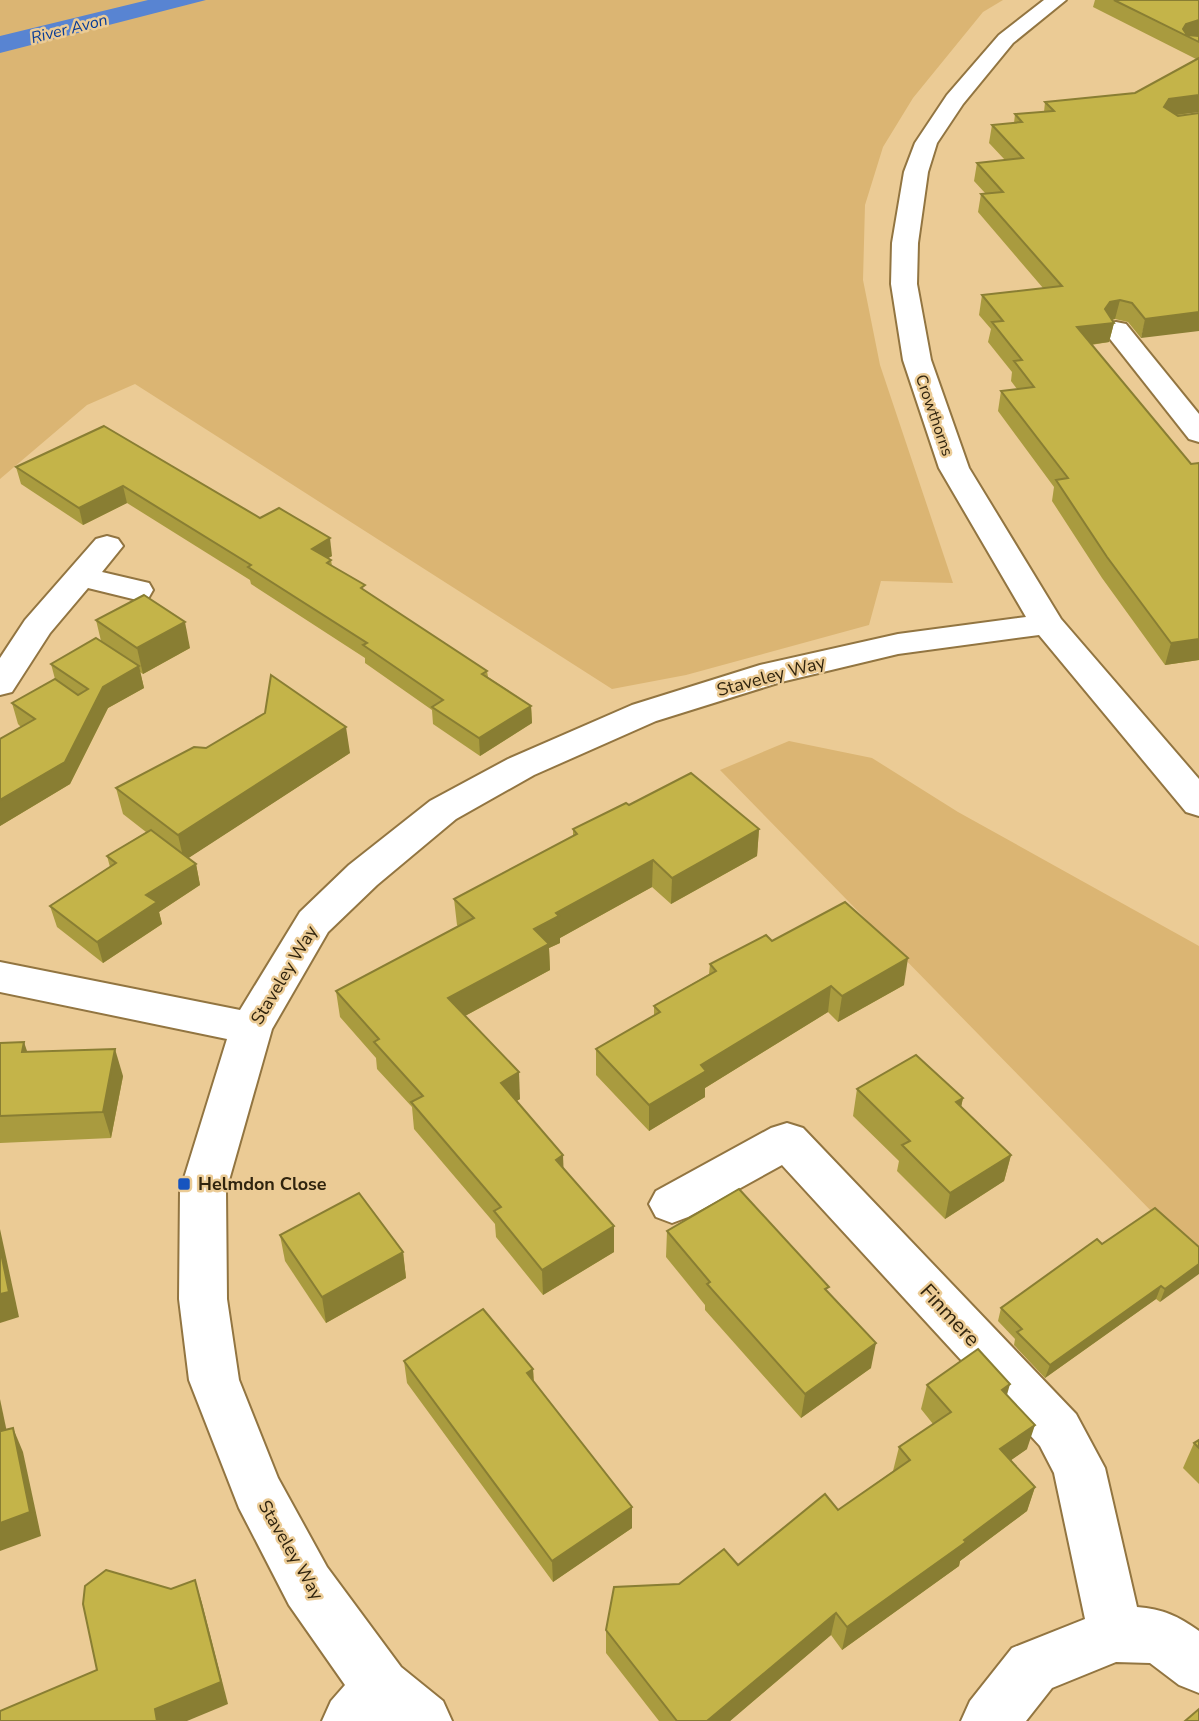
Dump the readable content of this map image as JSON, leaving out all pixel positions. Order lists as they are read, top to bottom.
{
  "streets": {
    "street": ["Crowthorns", "Staveley Way", "Finmere"]
  },
  "crossings": [
    ["Crowthorns", "Staveley Way"]
  ],
  "water": ["River Avon"],
  "places": {
    "transit": ["Helmdon Close"]
  }
}
